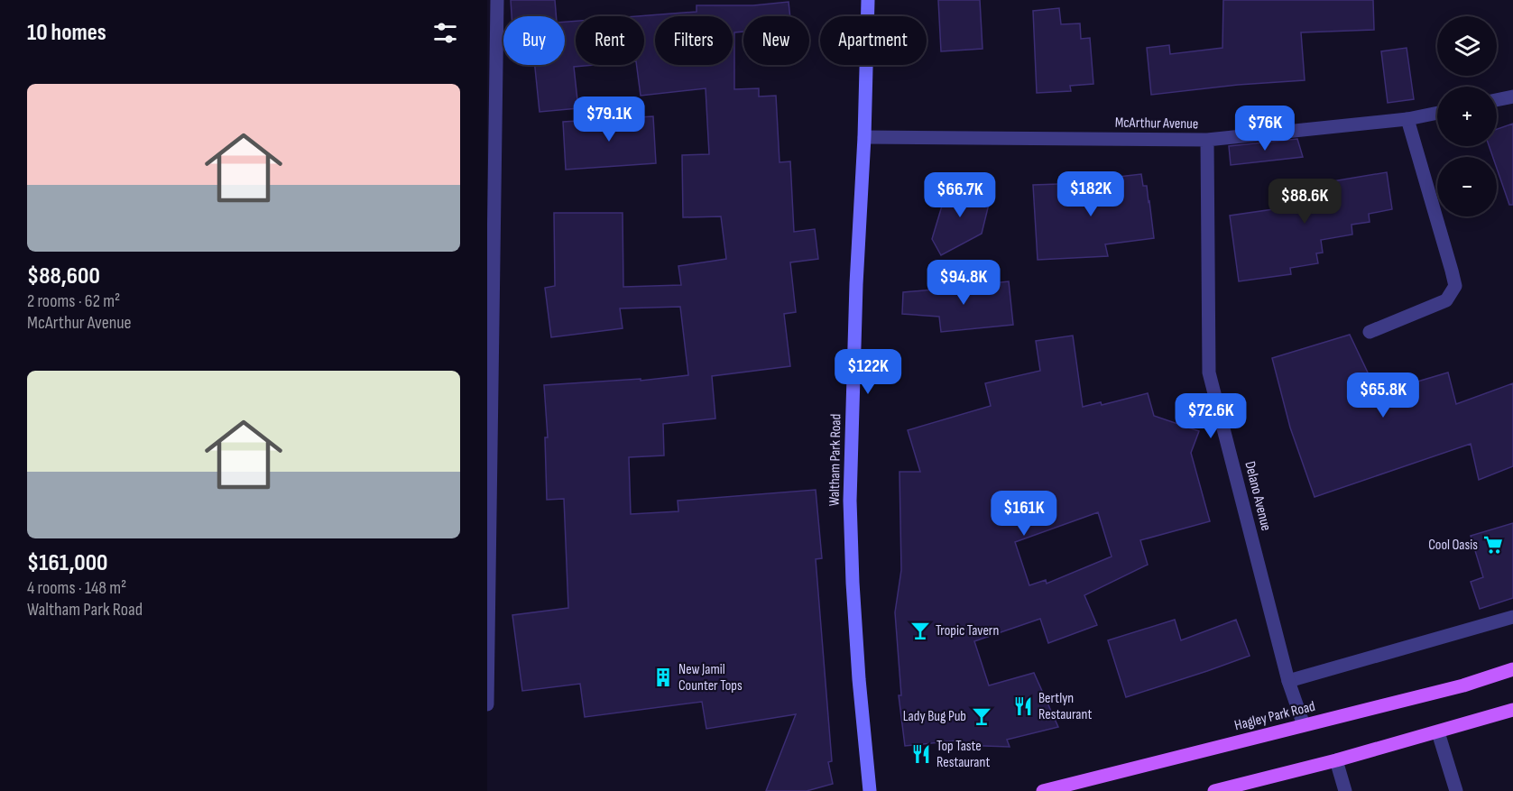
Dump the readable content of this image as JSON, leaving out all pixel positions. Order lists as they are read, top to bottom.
{
  "streets": {
    "main road": ["Waltham Park Road", "Hagley Park Road"],
    "street": ["McArthur Avenue", "Delano Avenue"]
  },
  "crossings": [
    ["McArthur Avenue", "Waltham Park Road"],
    ["McArthur Avenue", "Delano Avenue"],
    ["Delano Avenue", "Hagley Park Road"]
  ],
  "places": {
    "supermarket": ["Cool Oasis"],
    "bar": ["Tropic Tavern", "Lady Bug Pub"],
    "building": ["New Jamil Counter Tops"],
    "restaurant": ["Bertlyn Restaurant", "Top Taste Restaurant"]
  },
  "page": {
    "heading": "10 homes",
    "map_buttons": ["+", "−"],
    "chip": [
      "Buy",
      "Rent",
      "Filters",
      "New",
      "Apartment"
    ],
    "list": [
      {
        "name": "$88,600",
        "note": "2 rooms · 62 m² · McArthur Avenue"
      },
      {
        "name": "$161,000",
        "note": "4 rooms · 148 m² · Waltham Park Road"
      }
    ],
    "price": [
      "$79.1K",
      "$76K",
      "$182K",
      "$66.7K",
      "$88.6K",
      "$94.8K",
      "$122K",
      "$65.8K",
      "$72.6K",
      "$161K"
    ]
  }
}
